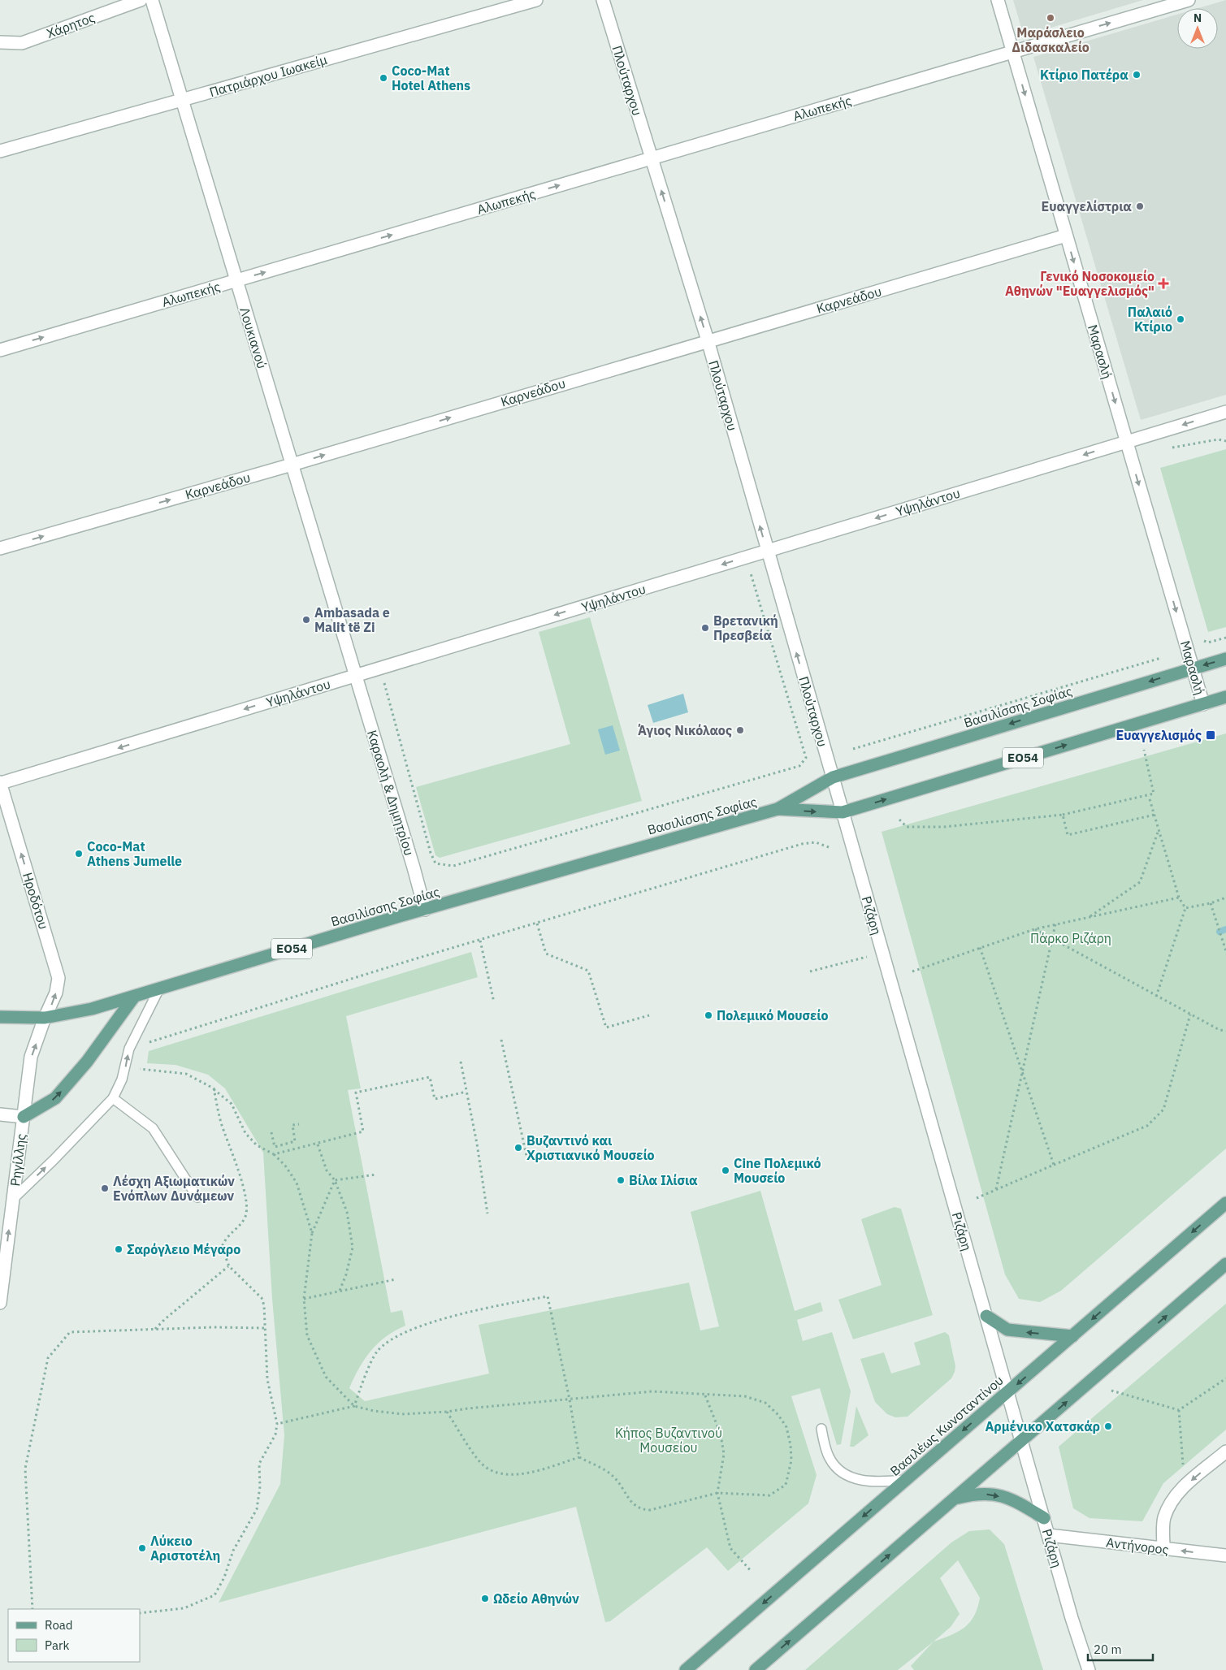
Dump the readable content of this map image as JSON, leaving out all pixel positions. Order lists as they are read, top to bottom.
{
  "streets": {
    "main road": ["Βασιλίσσης Σοφίας", "ΕΟ54", "Βασιλέως Κωνσταντίνου"],
    "street": [
      "Χάρητος",
      "Πατριάρχου Ιωακείμ",
      "Πλούταρχου",
      "Αλωπεκής",
      "Καρνεάδου",
      "Λουκιανού",
      "Μαρασλή",
      "Υψηλάντου",
      "Καραολή & Δημητρίου",
      "Ηροδότου",
      "Ριζάρη",
      "Ρηγίλλης",
      "Αντήνορος"
    ]
  },
  "crossings": [
    ["Πατριάρχου Ιωακείμ", "Λουκιανού"],
    ["Πλούταρχου", "Αλωπεκής"],
    ["Πλούταρχου", "Καρνεάδου"],
    ["Πλούταρχου", "Υψηλάντου"],
    ["Πλούταρχου", "Βασιλίσσης Σοφίας"],
    ["Πλούταρχου", "Ριζάρη"],
    ["Αλωπεκής", "Λουκιανού"],
    ["Αλωπεκής", "Μαρασλή"],
    ["Καρνεάδου", "Λουκιανού"],
    ["Καρνεάδου", "Μαρασλή"],
    ["Λουκιανού", "Υψηλάντου"],
    ["Λουκιανού", "Καραολή & Δημητρίου"],
    ["Μαρασλή", "Υψηλάντου"],
    ["Μαρασλή", "Βασιλίσσης Σοφίας"],
    ["Υψηλάντου", "Καραολή & Δημητρίου"],
    ["Υψηλάντου", "Ηροδότου"],
    ["Βασιλίσσης Σοφίας", "Καραολή & Δημητρίου"],
    ["Βασιλίσσης Σοφίας", "Ηροδότου"],
    ["Βασιλίσσης Σοφίας", "Ριζάρη"],
    ["Βασιλίσσης Σοφίας", "Ρηγίλλης"],
    ["Ηροδότου", "Ρηγίλλης"],
    ["Ριζάρη", "Βασιλέως Κωνσταντίνου"],
    ["Ριζάρη", "Αντήνορος"]
  ],
  "one_way": [
    "Πλούταρχου",
    "Αλωπεκής",
    "Καρνεάδου",
    "Μαρασλή",
    "Υψηλάντου",
    "Ηροδότου",
    "Ρηγίλλης",
    "Αντήνορος"
  ],
  "parks": ["Πάρκο Ριζάρη", "Κήπος Βυζαντινού Μουσείου"],
  "places": {
    "other": [
      "Μαράσλειο Διδασκαλείο",
      "Κτίριο Πατέρα",
      "Coco-Mat Hotel Athens",
      "Ευαγγελίστρια",
      "Παλαιό Κτίριο",
      "Ambasada e Malit të Zi",
      "Βρετανική Πρεσβεία",
      "Άγιος Νικόλαος",
      "Coco-Mat Athens Jumelle",
      "Πολεμικό Μουσείο",
      "Βυζαντινό και Χριστιανικό Μουσείο",
      "Cine Πολεμικό Μουσείο",
      "Βίλα Ιλίσια",
      "Λέσχη Αξιωματικών Ενόπλων Δυνάμεων",
      "Σαρόγλειο Μέγαρο",
      "Αρμένικο Χατσκάρ",
      "Λύκειο Αριστοτέλη",
      "Ωδείο Αθηνών"
    ],
    "health": ["Γενικό Νοσοκομείο Αθηνών \"Ευαγγελισμός\""],
    "transit": ["Ευαγγελισμός"]
  },
  "legend": ["Road", "Park"],
  "scale_bar": "20 m",
  "north": "top"
}
